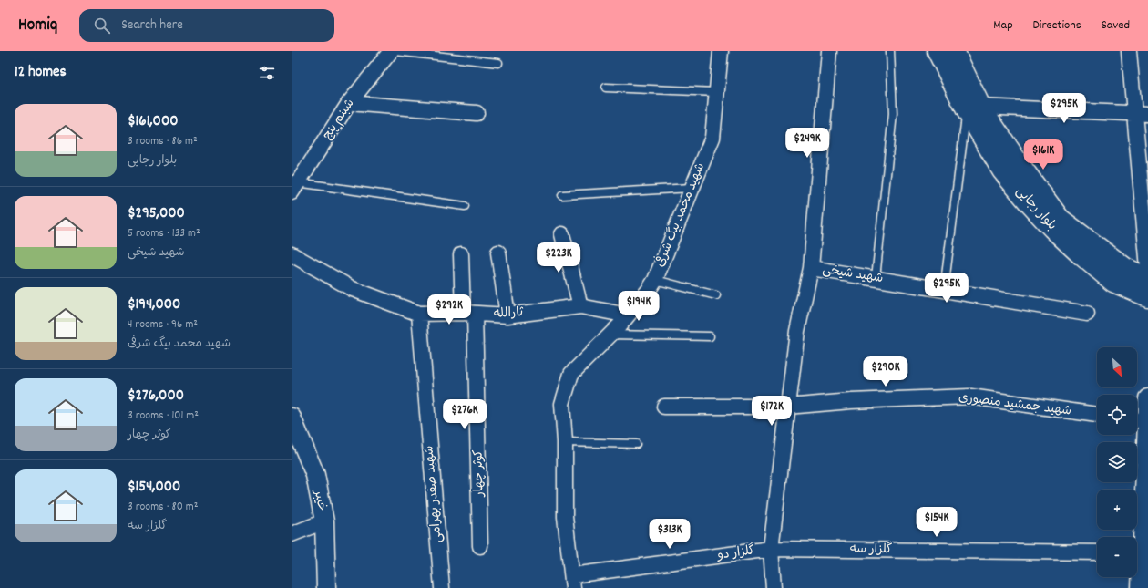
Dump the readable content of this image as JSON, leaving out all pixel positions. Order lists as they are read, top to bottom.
{
  "streets": {
    "main road": ["بلوار رجایی"],
    "street": [
      "شبنم پنج",
      "شهید محمد بیگ شرفی",
      "شهید شیخی",
      "ثارالله",
      "شهید جمشید منصوری",
      "کوثر چهار",
      "شهید صفدر بهرامی",
      "خیبر",
      "گلزار سه",
      "گلزار دو"
    ]
  },
  "crossings": [
    ["شهید محمد بیگ شرفی", "ثارالله"],
    ["شهید محمد بیگ شرفی", "گلزار دو"],
    ["ثارالله", "کوثر چهار"],
    ["ثارالله", "شهید صفدر بهرامی"],
    ["گلزار سه", "گلزار دو"]
  ],
  "north": "bottom right",
  "page": {
    "header": "Homiq",
    "search": "Search here",
    "nav": ["Map", "Directions", "Saved"],
    "heading": "12 homes",
    "price": [
      "$295K",
      "$249K",
      "$161K",
      "$223K",
      "$295K",
      "$194K",
      "$292K",
      "$290K",
      "$172K",
      "$276K",
      "$154K",
      "$313K"
    ],
    "list": [
      {
        "name": "$161,000",
        "note": "3 rooms · 86 m² · بلوار رجایی"
      },
      {
        "name": "$295,000",
        "note": "5 rooms · 133 m² · شهید شیخی"
      },
      {
        "name": "$194,000",
        "note": "4 rooms · 96 m² · شهید محمد بیگ شرفی"
      },
      {
        "name": "$276,000",
        "note": "3 rooms · 101 m² · کوثر چهار"
      },
      {
        "name": "$154,000",
        "note": "3 rooms · 80 m² · گلزار سه"
      }
    ],
    "map_buttons": ["+", "−"]
  }
}
